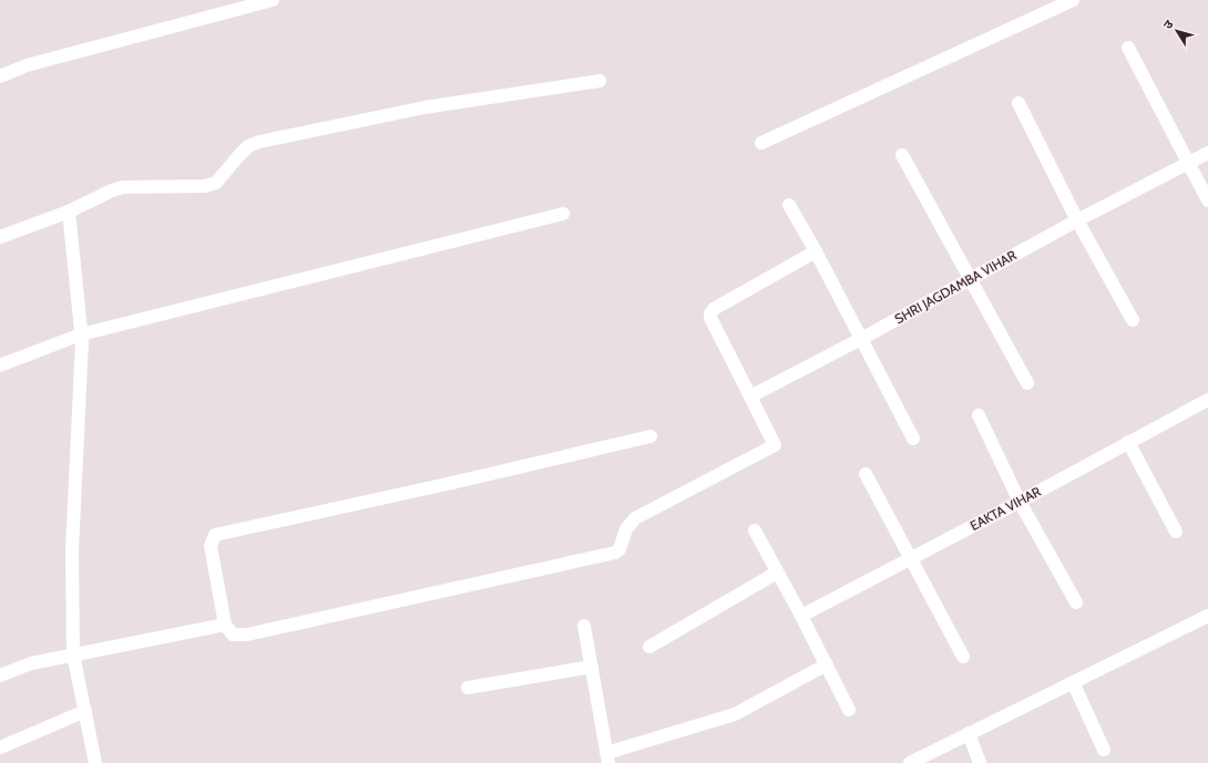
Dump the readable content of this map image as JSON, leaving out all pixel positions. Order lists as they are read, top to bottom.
{
  "streets": {
    "street": ["SHRI JAGDAMBA VIHAR", "EAKTA VIHAR"]
  },
  "north": "top left"
}
